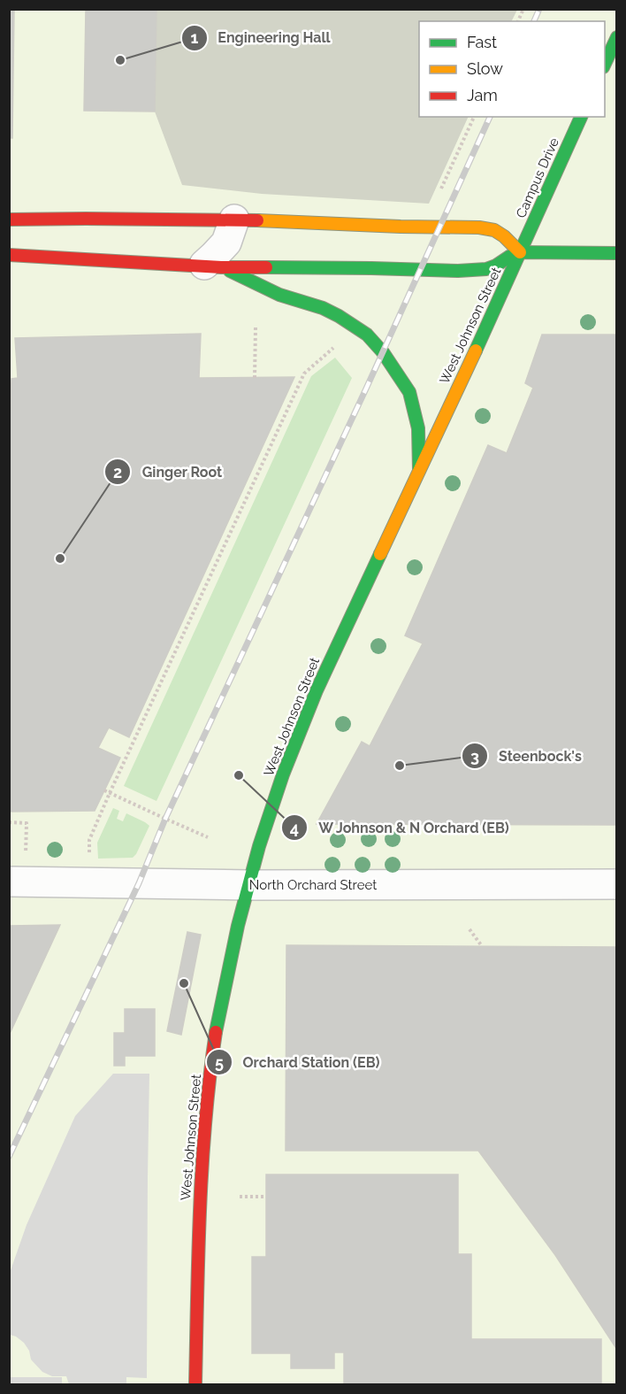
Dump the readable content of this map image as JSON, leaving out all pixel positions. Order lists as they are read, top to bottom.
{
  "streets": {
    "main road": ["Campus Drive", "West Johnson Street"],
    "street": ["North Orchard Street"]
  },
  "crossings": [
    ["Campus Drive", "West Johnson Street"],
    ["West Johnson Street", "North Orchard Street"]
  ],
  "places": [
    "Engineering Hall",
    "Ginger Root",
    "Steenbock's",
    "W Johnson & N Orchard (EB)",
    "Orchard Station (EB)"
  ],
  "legend": ["Fast", "Slow", "Jam"]
}
